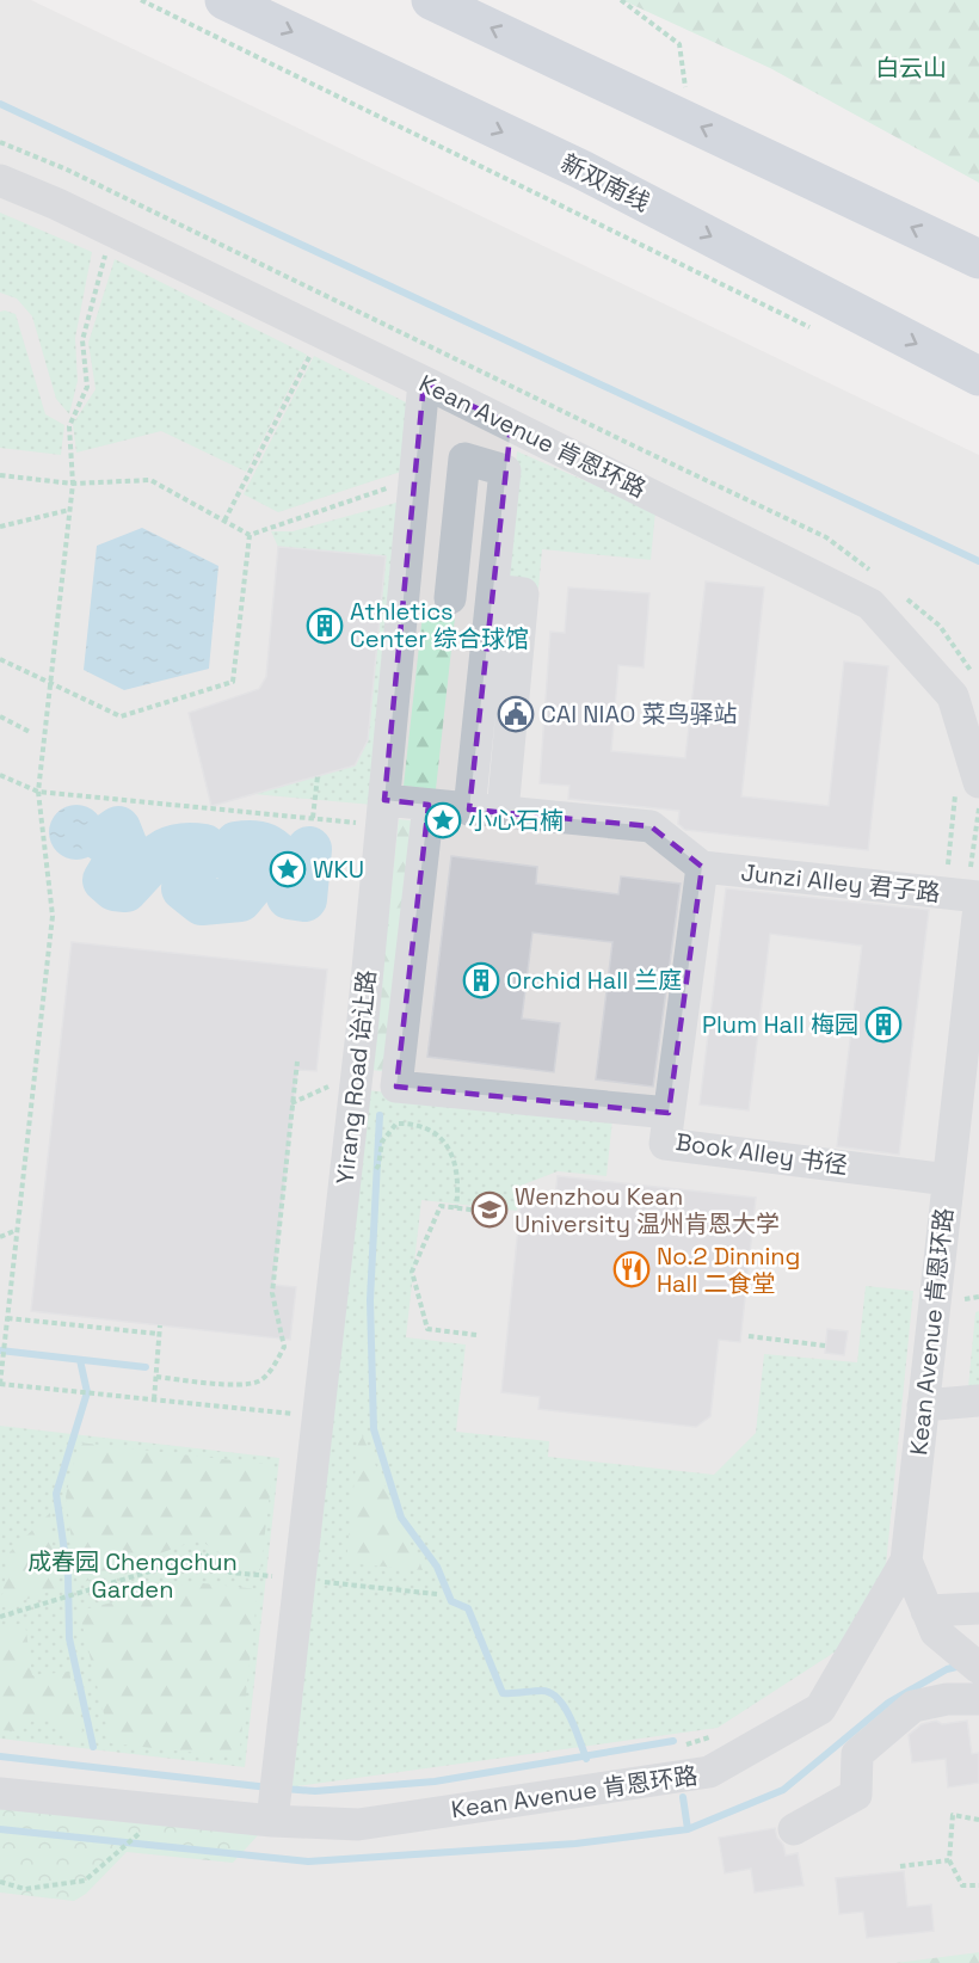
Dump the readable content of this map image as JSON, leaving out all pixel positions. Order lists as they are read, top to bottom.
{
  "streets": {
    "main road": ["新双南线"],
    "street": [
      "Kean Avenue 肯恩环路",
      "Junzi Alley 君子路",
      "Yirang Road 诒让路",
      "Book Alley 书径"
    ]
  },
  "crossings": [
    ["Kean Avenue 肯恩环路", "Junzi Alley 君子路"],
    ["Kean Avenue 肯恩环路", "Yirang Road 诒让路"],
    ["Kean Avenue 肯恩环路", "Book Alley 书径"],
    ["Junzi Alley 君子路", "Book Alley 书径"]
  ],
  "parks": ["白云山", "成春园 Chengchun Garden"],
  "places": {
    "building": ["Athletics Center 综合球馆", "Orchid Hall 兰庭", "Plum Hall 梅园"],
    "public building": ["CAI NIAO 菜鸟驿站"],
    "place": ["小心石楠", "WKU"],
    "school or university": ["Wenzhou Kean University 温州肯恩大学"],
    "restaurant": ["No.2 Dinning Hall 二食堂"]
  }
}
